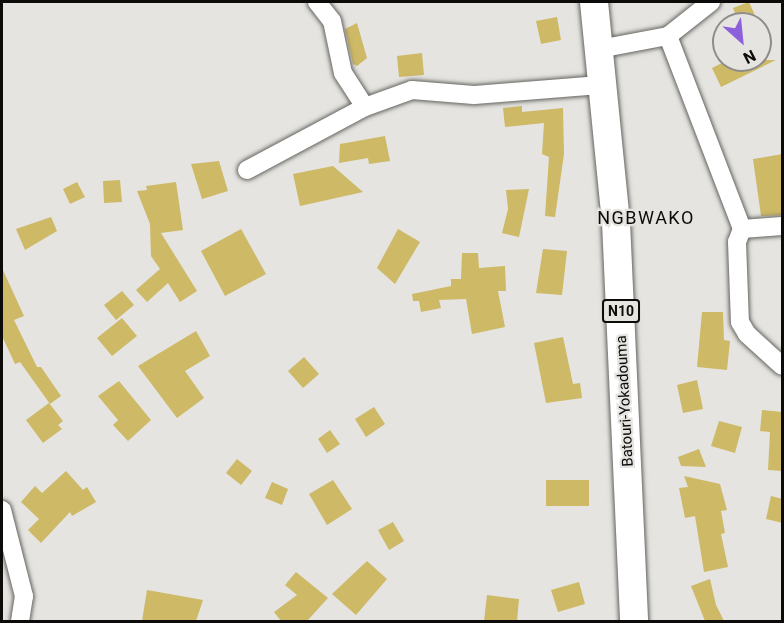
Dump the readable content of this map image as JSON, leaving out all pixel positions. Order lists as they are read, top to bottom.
{
  "streets": {
    "highway": ["N10", "Batouri-Yokadouma"]
  },
  "districts": ["NGBWAKO"],
  "north": "bottom right"
}
